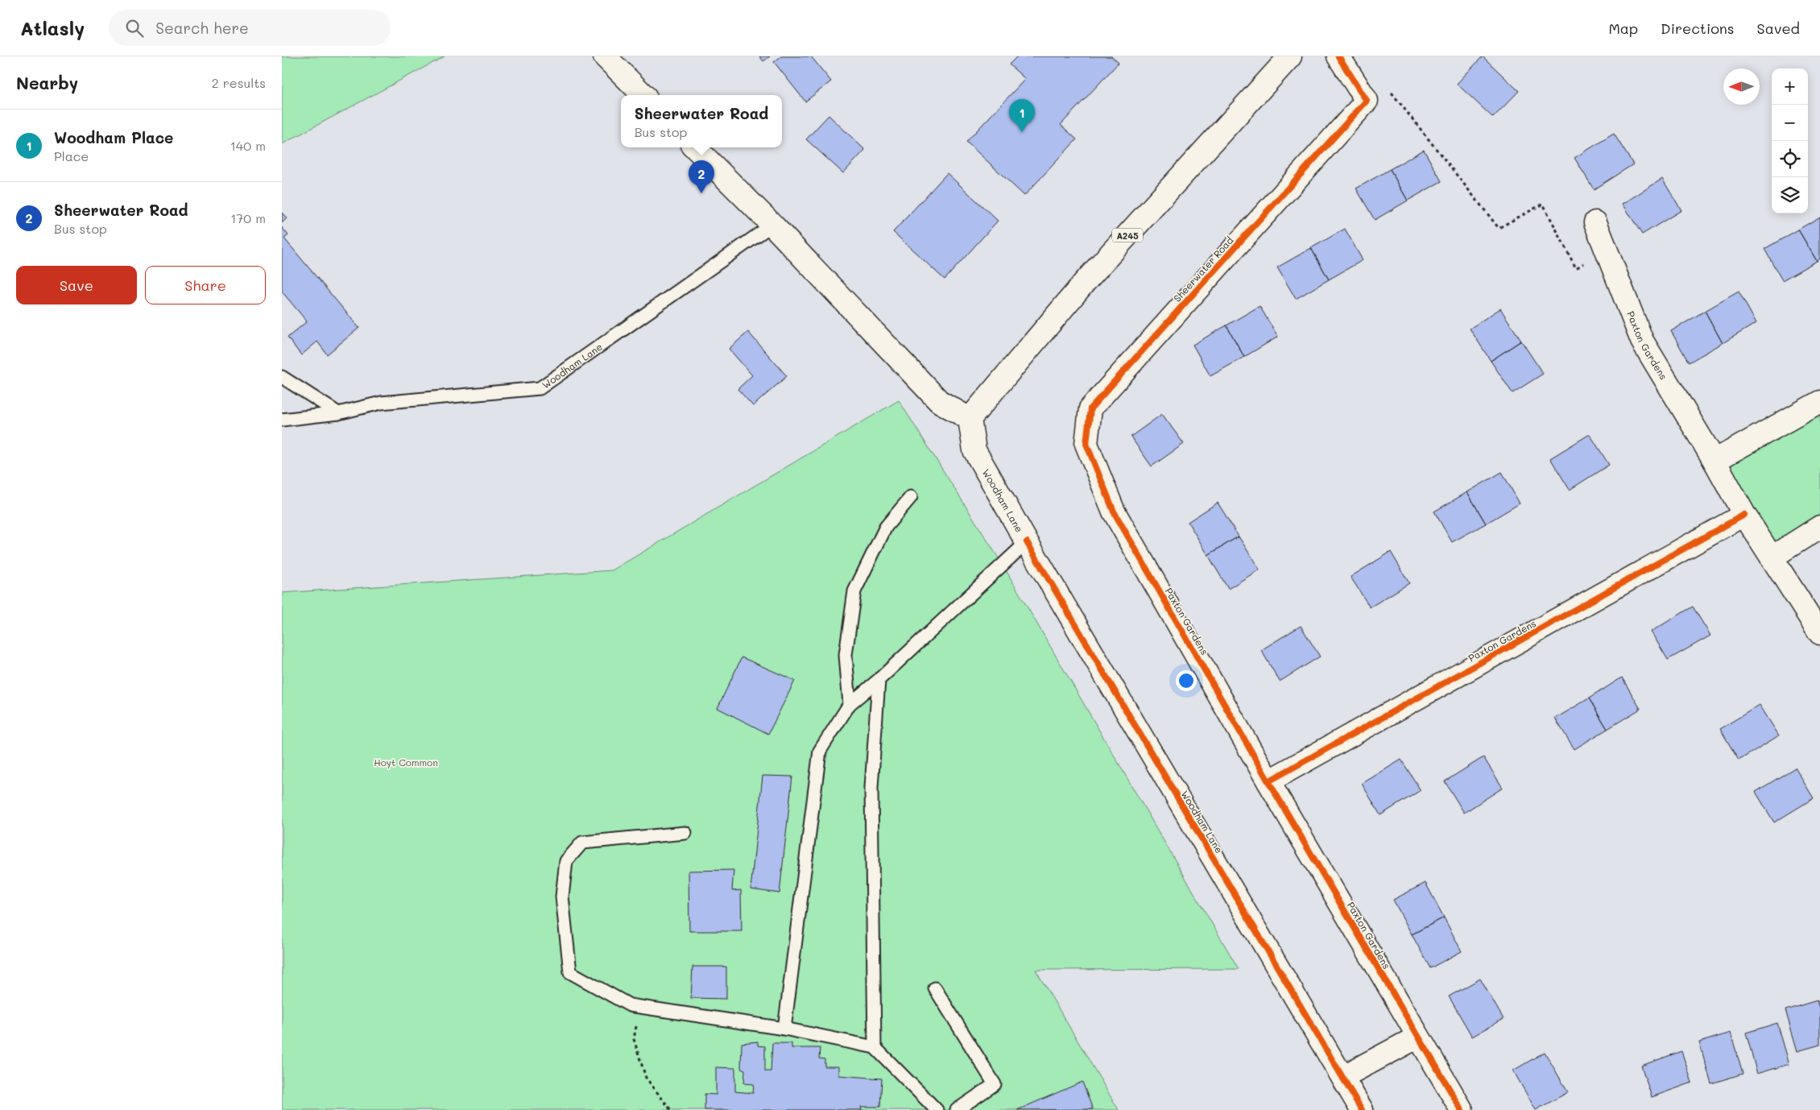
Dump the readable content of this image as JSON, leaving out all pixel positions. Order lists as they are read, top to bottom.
{
  "streets": {
    "street": [
      "A245",
      "Sheerwater Road",
      "Paxton Gardens",
      "Woodham Lane"
    ]
  },
  "crossings": [
    ["A245", "Woodham Lane"],
    ["Sheerwater Road", "Paxton Gardens"]
  ],
  "parks": ["Hoyt Common"],
  "north": "left",
  "page": {
    "header": "Atlasly",
    "search": "Search here",
    "nav": ["Map", "Directions", "Saved"],
    "heading": ["Nearby", "2 results"],
    "map_buttons": ["+", "−"],
    "popup": ["Sheerwater Road", "Bus stop"],
    "pins": ["1", "2"],
    "list": [
      {
        "mark": "1",
        "name": "Woodham Place",
        "note": "Place",
        "value": "140 m"
      },
      {
        "mark": "2",
        "name": "Sheerwater Road",
        "note": "Bus stop",
        "value": "170 m"
      }
    ],
    "buttons": ["Save", "Share"]
  }
}
